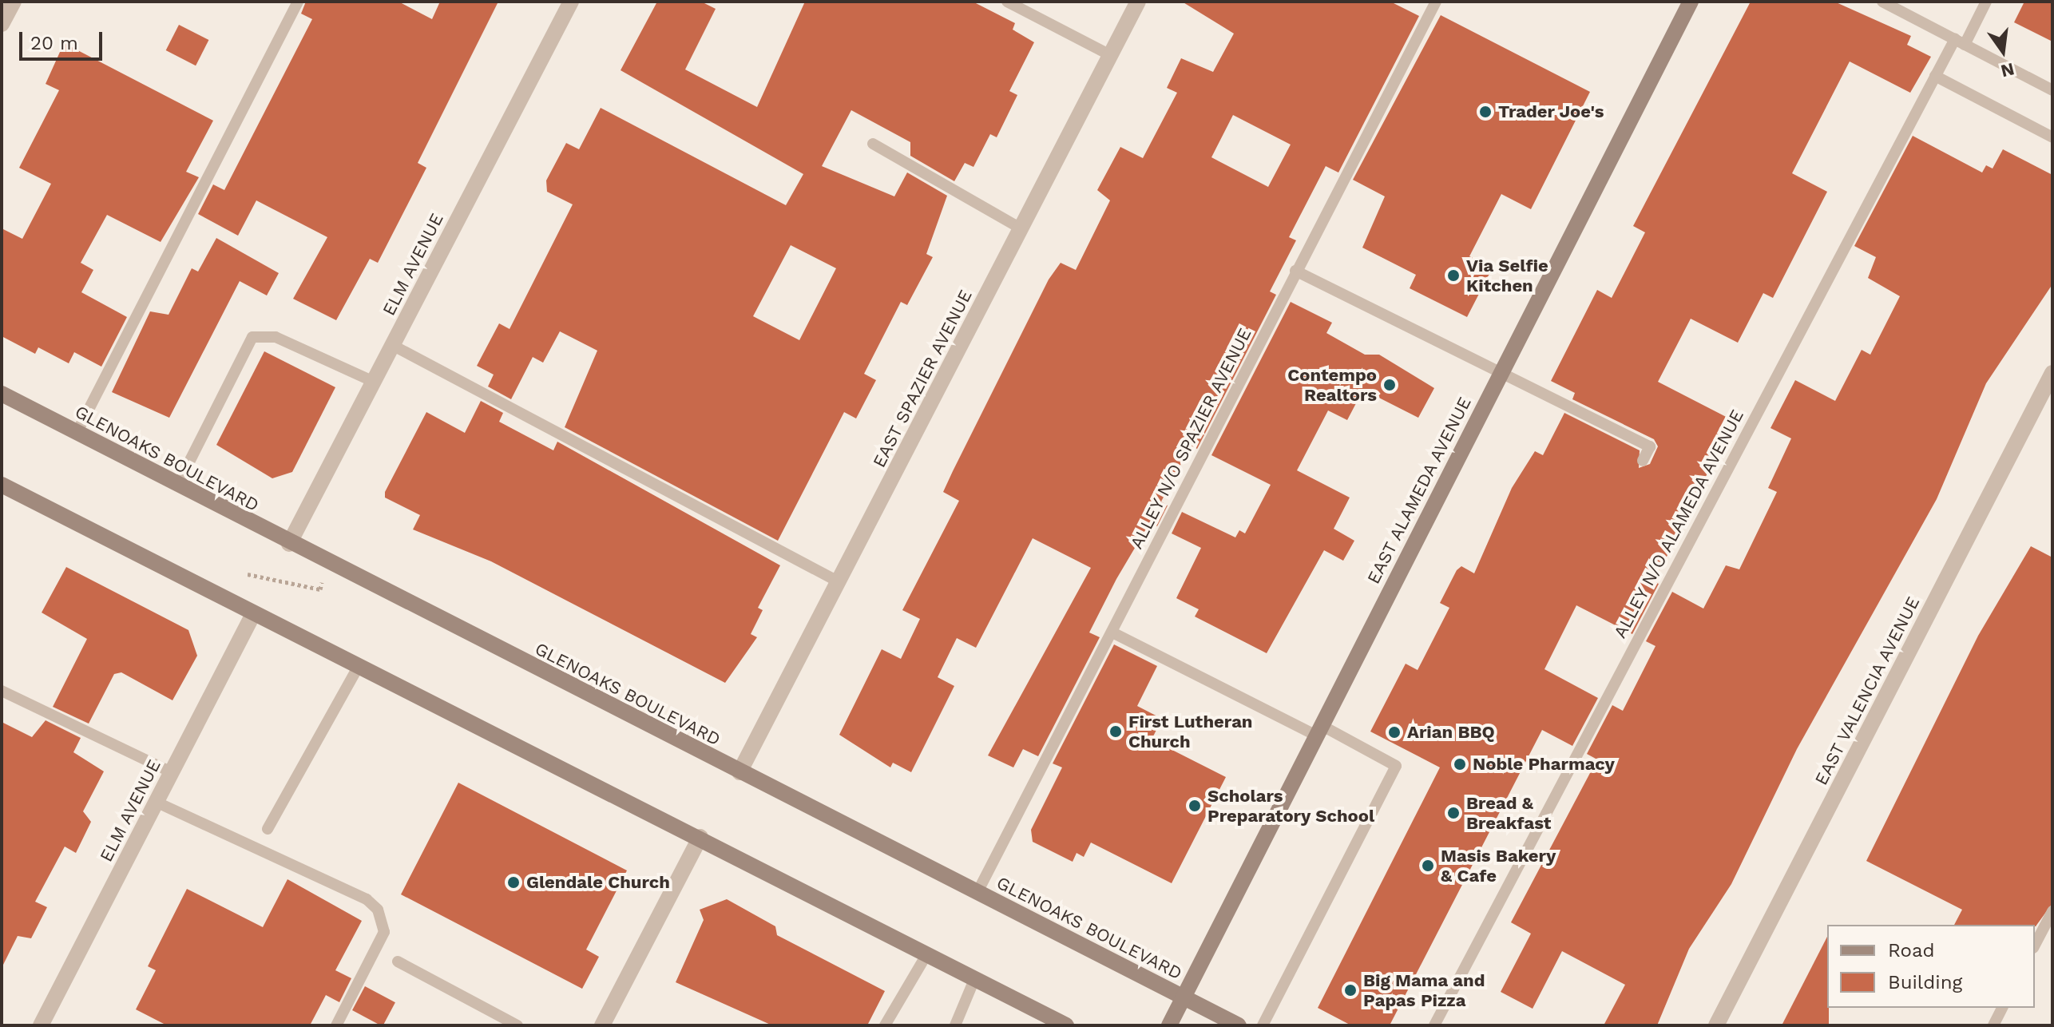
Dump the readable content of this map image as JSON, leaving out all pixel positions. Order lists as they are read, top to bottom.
{
  "streets": {
    "main road": ["GLENOAKS BOULEVARD", "EAST ALAMEDA AVENUE"],
    "street": ["ELM AVENUE", "EAST SPAZIER AVENUE", "EAST VALENCIA AVENUE"],
    "lane": ["ALLEY N/O SPAZIER AVENUE", "ALLEY N/O ALAMEDA AVENUE"]
  },
  "crossings": [
    ["ELM AVENUE", "GLENOAKS BOULEVARD"],
    ["EAST SPAZIER AVENUE", "GLENOAKS BOULEVARD"],
    ["ALLEY N/O SPAZIER AVENUE", "GLENOAKS BOULEVARD"],
    ["GLENOAKS BOULEVARD", "EAST ALAMEDA AVENUE"]
  ],
  "places": [
    "Trader Joe's",
    "Via Selfie Kitchen",
    "Contempo Realtors",
    "First Lutheran Church",
    "Arian BBQ",
    "Noble Pharmacy",
    "Scholars Preparatory School",
    "Bread & Breakfast",
    "Masis Bakery & Cafe",
    "Glendale Church",
    "Big Mama and Papas Pizza"
  ],
  "legend": ["Road", "Building"],
  "scale_bar": "20 m",
  "north": "bottom"
}
